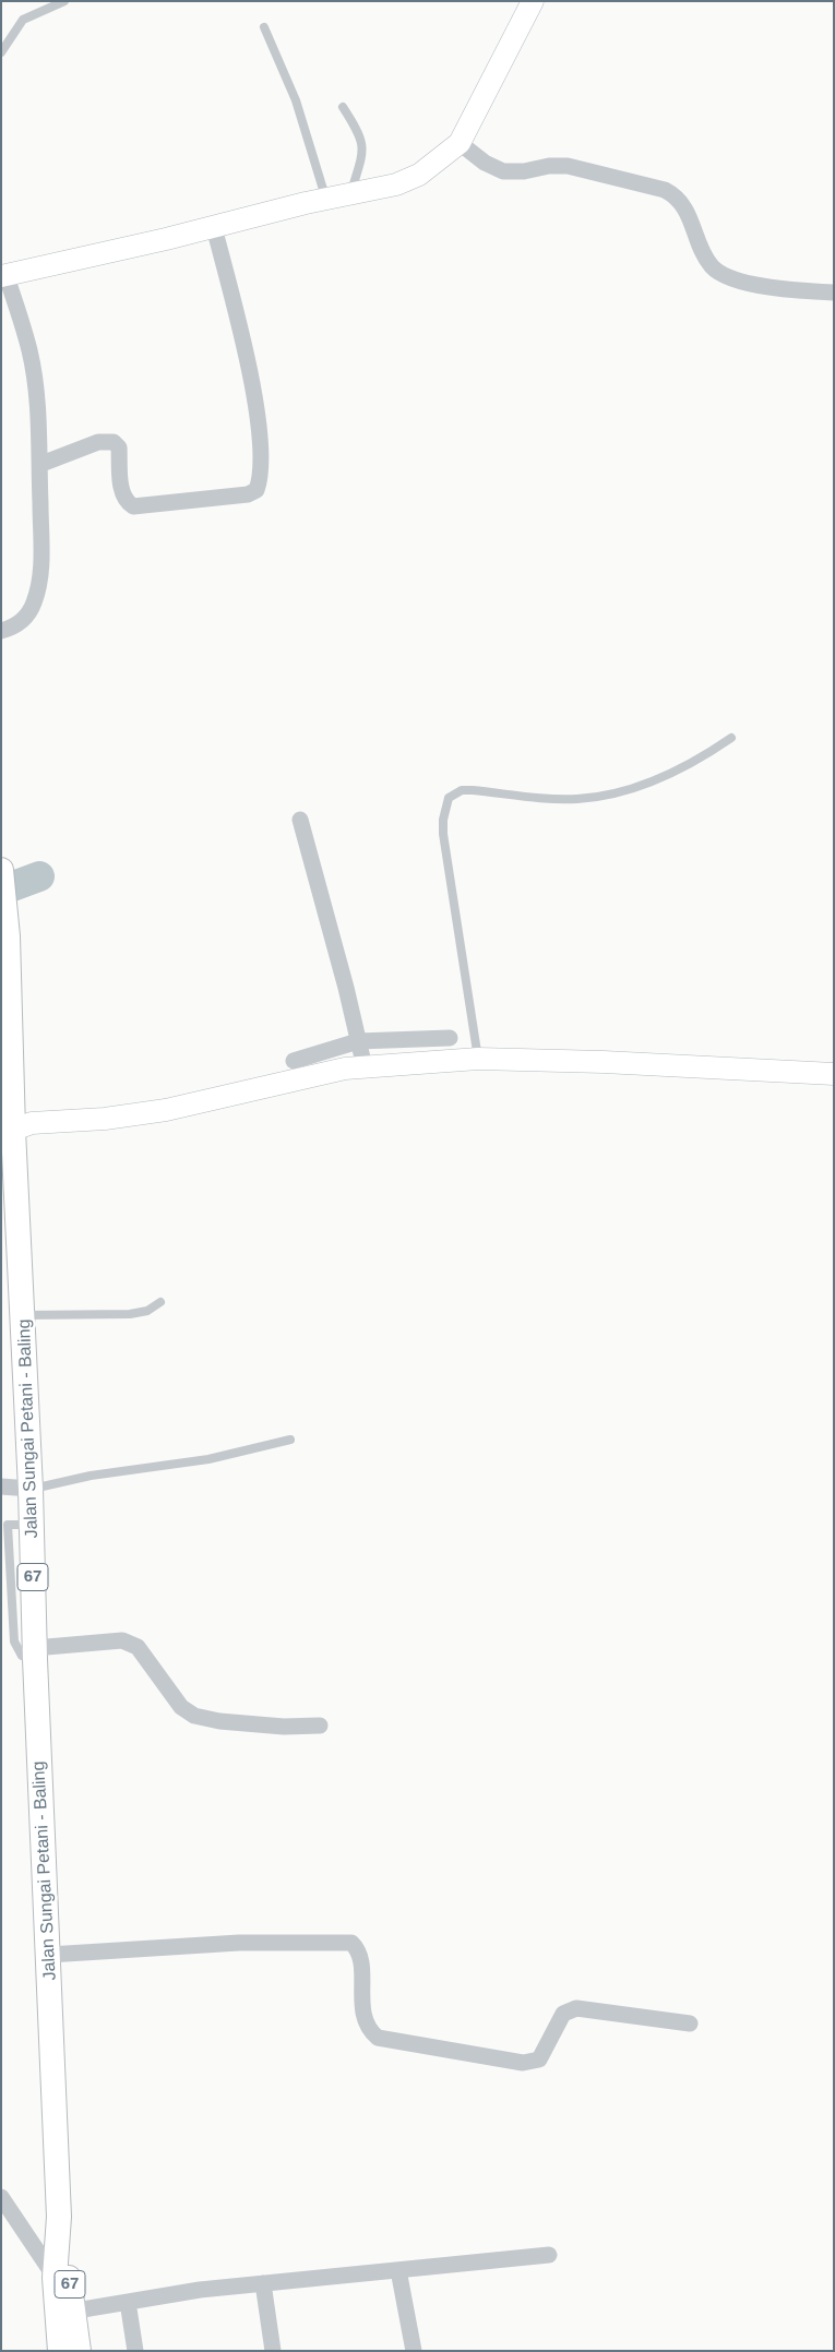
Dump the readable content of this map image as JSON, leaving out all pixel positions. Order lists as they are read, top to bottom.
{
  "streets": {
    "main road": ["Jalan Sungai Petani - Baling", "67"]
  }
}
